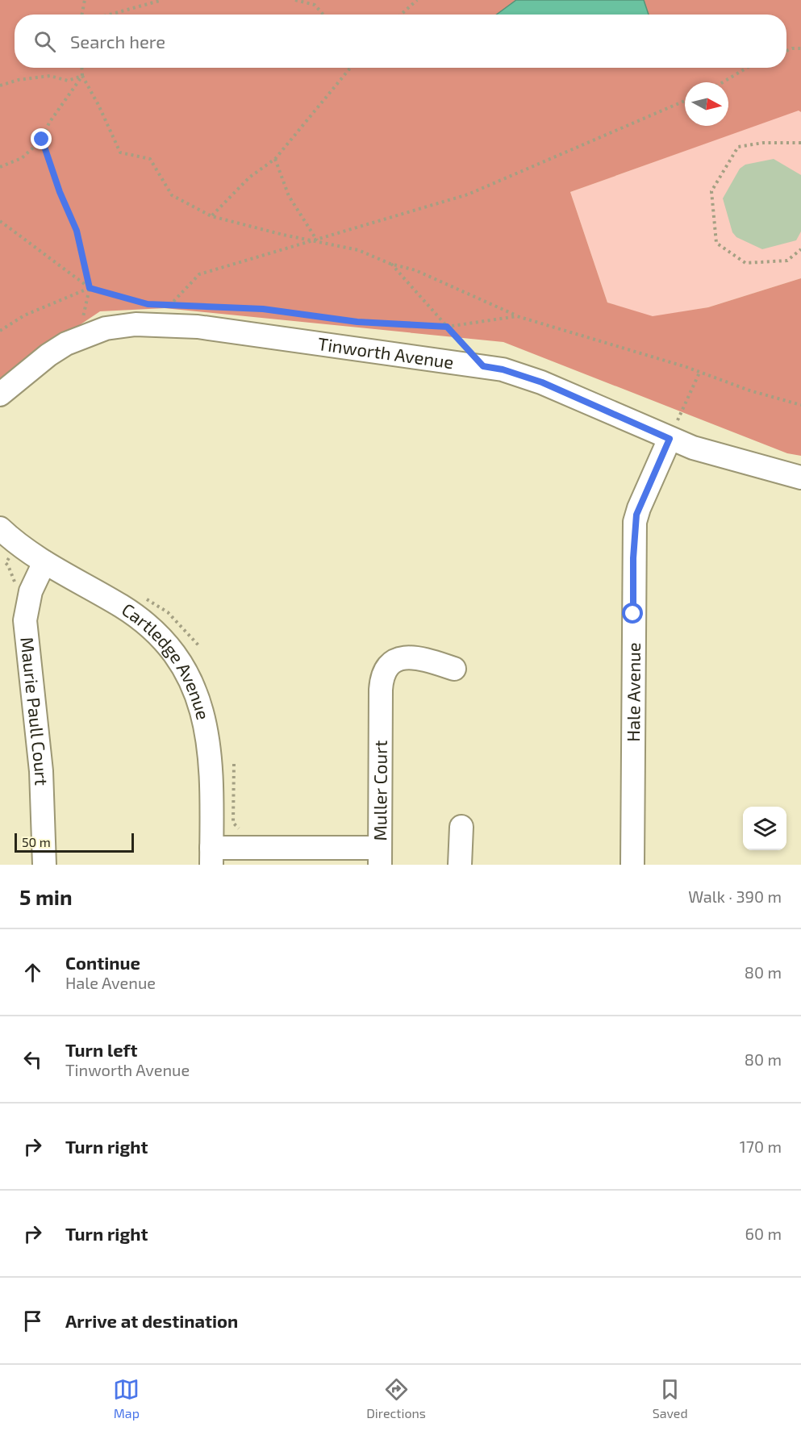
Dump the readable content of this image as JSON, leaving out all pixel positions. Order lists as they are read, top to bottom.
{
  "streets": {
    "street": [
      "Tinworth Avenue",
      "Cartledge Avenue",
      "Hale Avenue",
      "Maurie Paull Court",
      "Muller Court"
    ]
  },
  "crossings": [
    ["Tinworth Avenue", "Hale Avenue"],
    ["Cartledge Avenue", "Maurie Paull Court"],
    ["Cartledge Avenue", "Muller Court"]
  ],
  "scale_bar": "50 m",
  "north": "right",
  "page": {
    "search": "Search here",
    "scale": "50 m",
    "heading": ["5 min", "Walk · 390 m"],
    "list": [
      ["Continue", "Hale Avenue", "80 m"],
      ["Turn left", "Tinworth Avenue", "80 m"],
      ["Turn right", "170 m"],
      ["Turn right", "60 m"],
      "Arrive at destination"
    ],
    "nav": ["Map", "Directions", "Saved"]
  }
}
